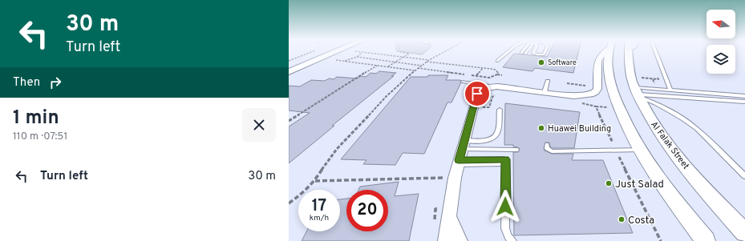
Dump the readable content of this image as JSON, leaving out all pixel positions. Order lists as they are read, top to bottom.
{
  "streets": {
    "street": ["Al Falak Street"]
  },
  "places": [
    "Software",
    "Huawei Building",
    "Just Salad",
    "Costa"
  ],
  "north": "left",
  "page": {
    "turn": ["30 m", "Turn left"],
    "then": "Then",
    "heading": ["1 min", "110 m · 07:51"],
    "list": [
      {
        "name": "Turn left",
        "value": "30 m"
      }
    ],
    "speed": "17 km/h",
    "limit": "20"
  }
}
